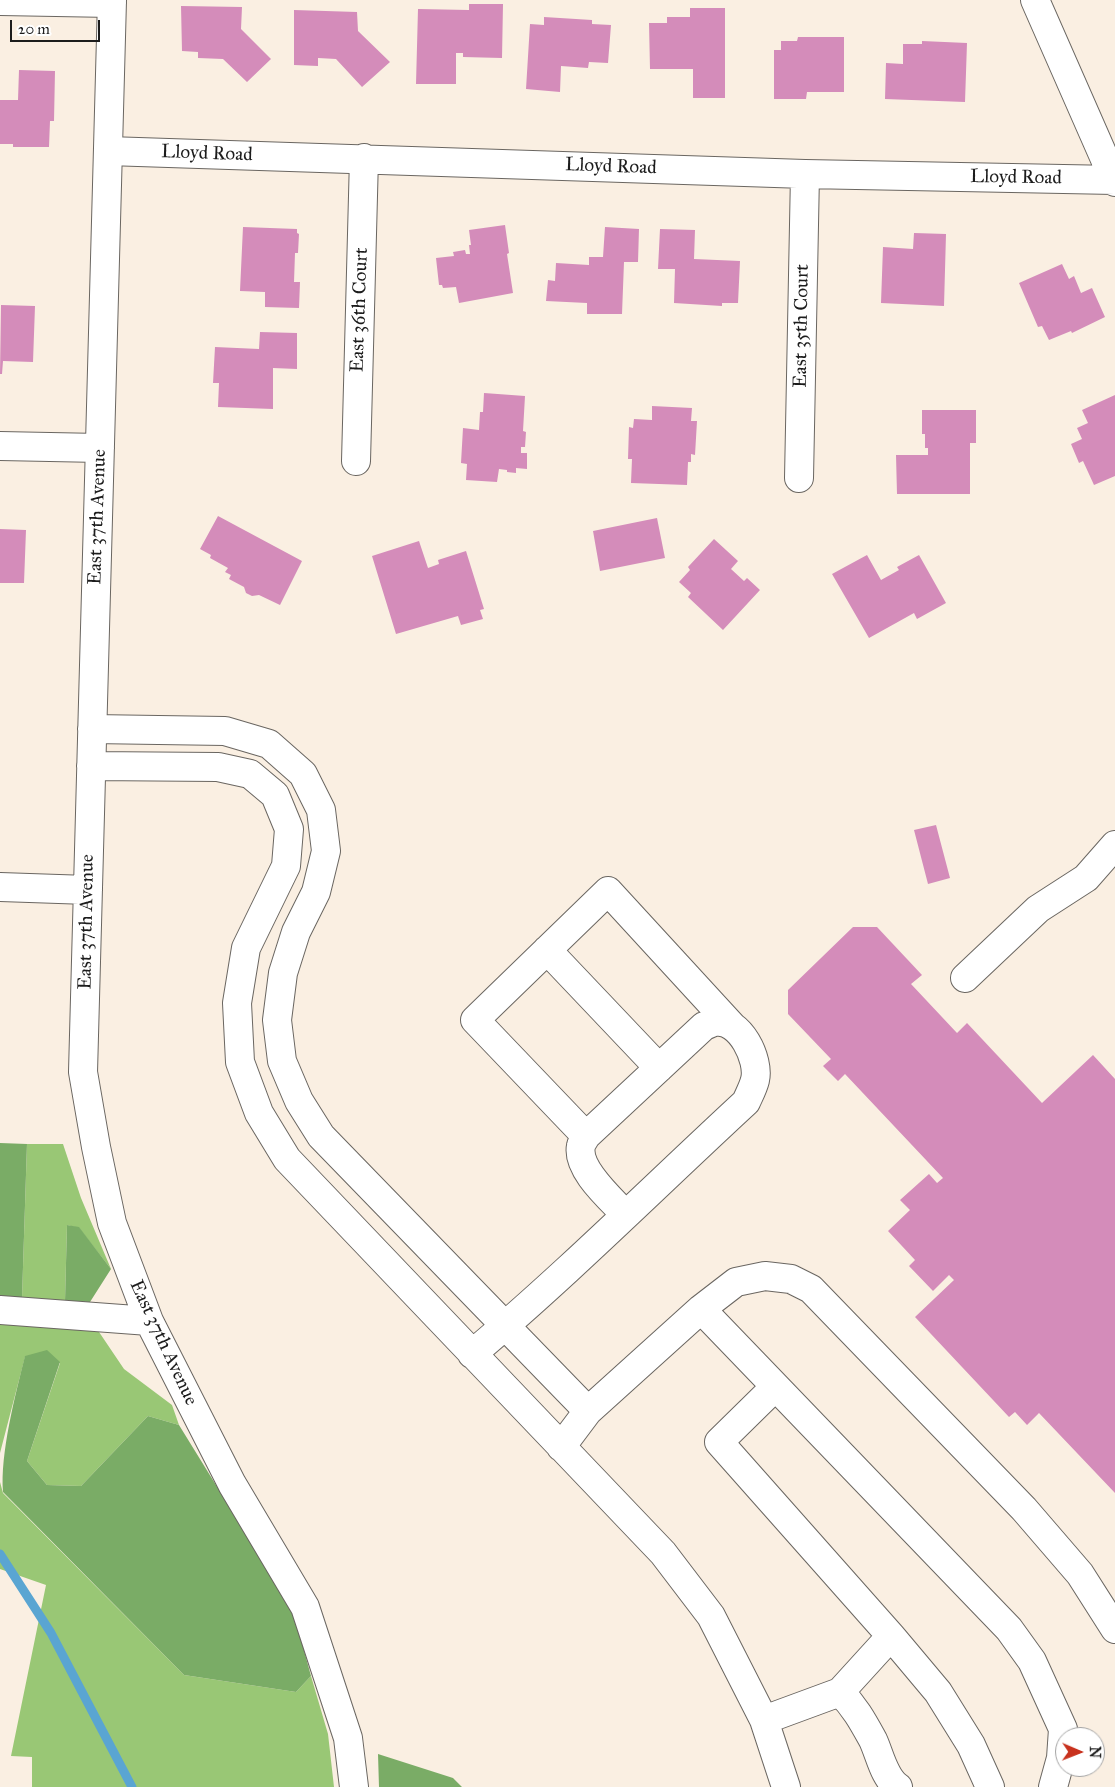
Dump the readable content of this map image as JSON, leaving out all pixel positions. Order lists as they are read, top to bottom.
{
  "streets": {
    "street": [
      "Lloyd Road",
      "East 36th Court",
      "East 35th Court",
      "East 37th Avenue"
    ]
  },
  "crossings": [
    ["Lloyd Road", "East 36th Court"],
    ["Lloyd Road", "East 35th Court"],
    ["Lloyd Road", "East 37th Avenue"]
  ],
  "scale_bar": "20 m",
  "north": "right"
}
